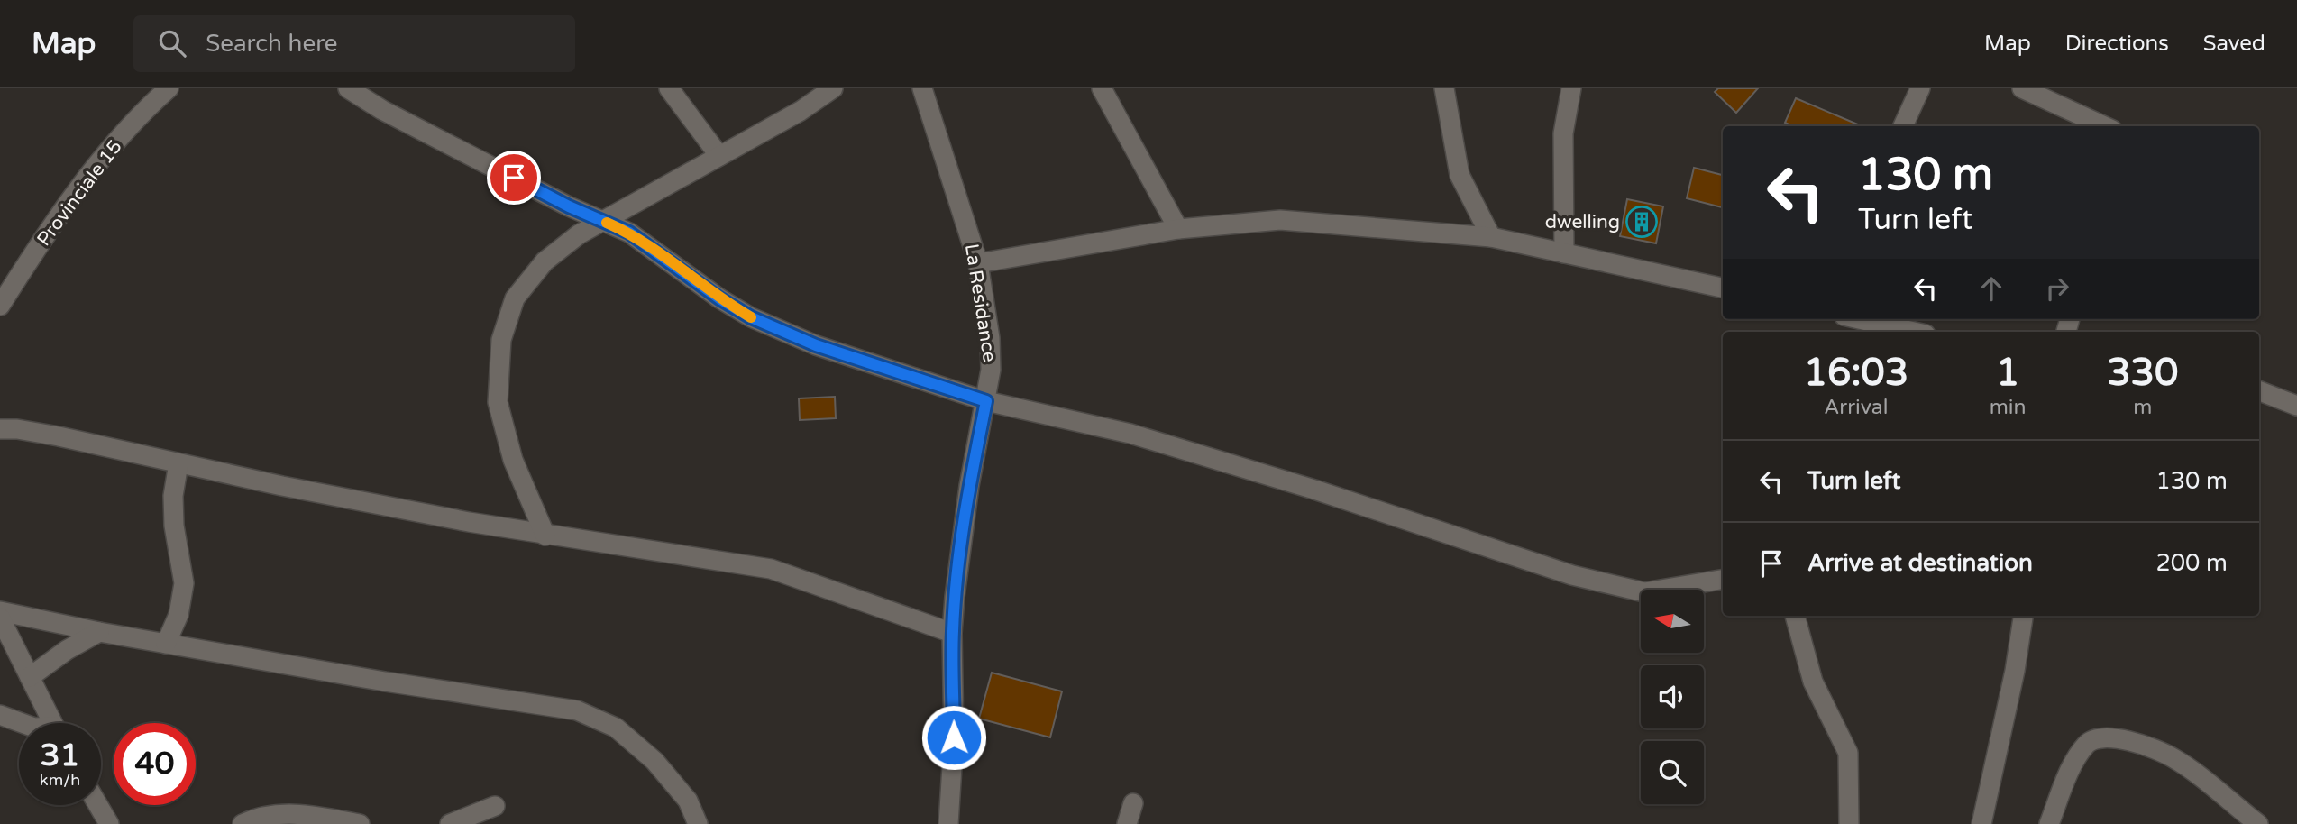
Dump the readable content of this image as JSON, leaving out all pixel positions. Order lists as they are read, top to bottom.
{
  "streets": {
    "street": ["Provinciale 15", "La Residance"]
  },
  "places": {
    "building": ["dwelling"]
  },
  "north": "left",
  "page": {
    "header": "Map",
    "search": "Search here",
    "nav": ["Map", "Directions", "Saved"],
    "turn": ["130 m", "Turn left"],
    "eta": [
      "16:03",
      "Arrival",
      "1",
      "min",
      "330",
      "m"
    ],
    "list": [
      {
        "name": "Turn left",
        "value": "130 m"
      },
      {
        "name": "Arrive at destination",
        "value": "200 m"
      }
    ],
    "speed": "31 km/h",
    "limit": "40"
  }
}
